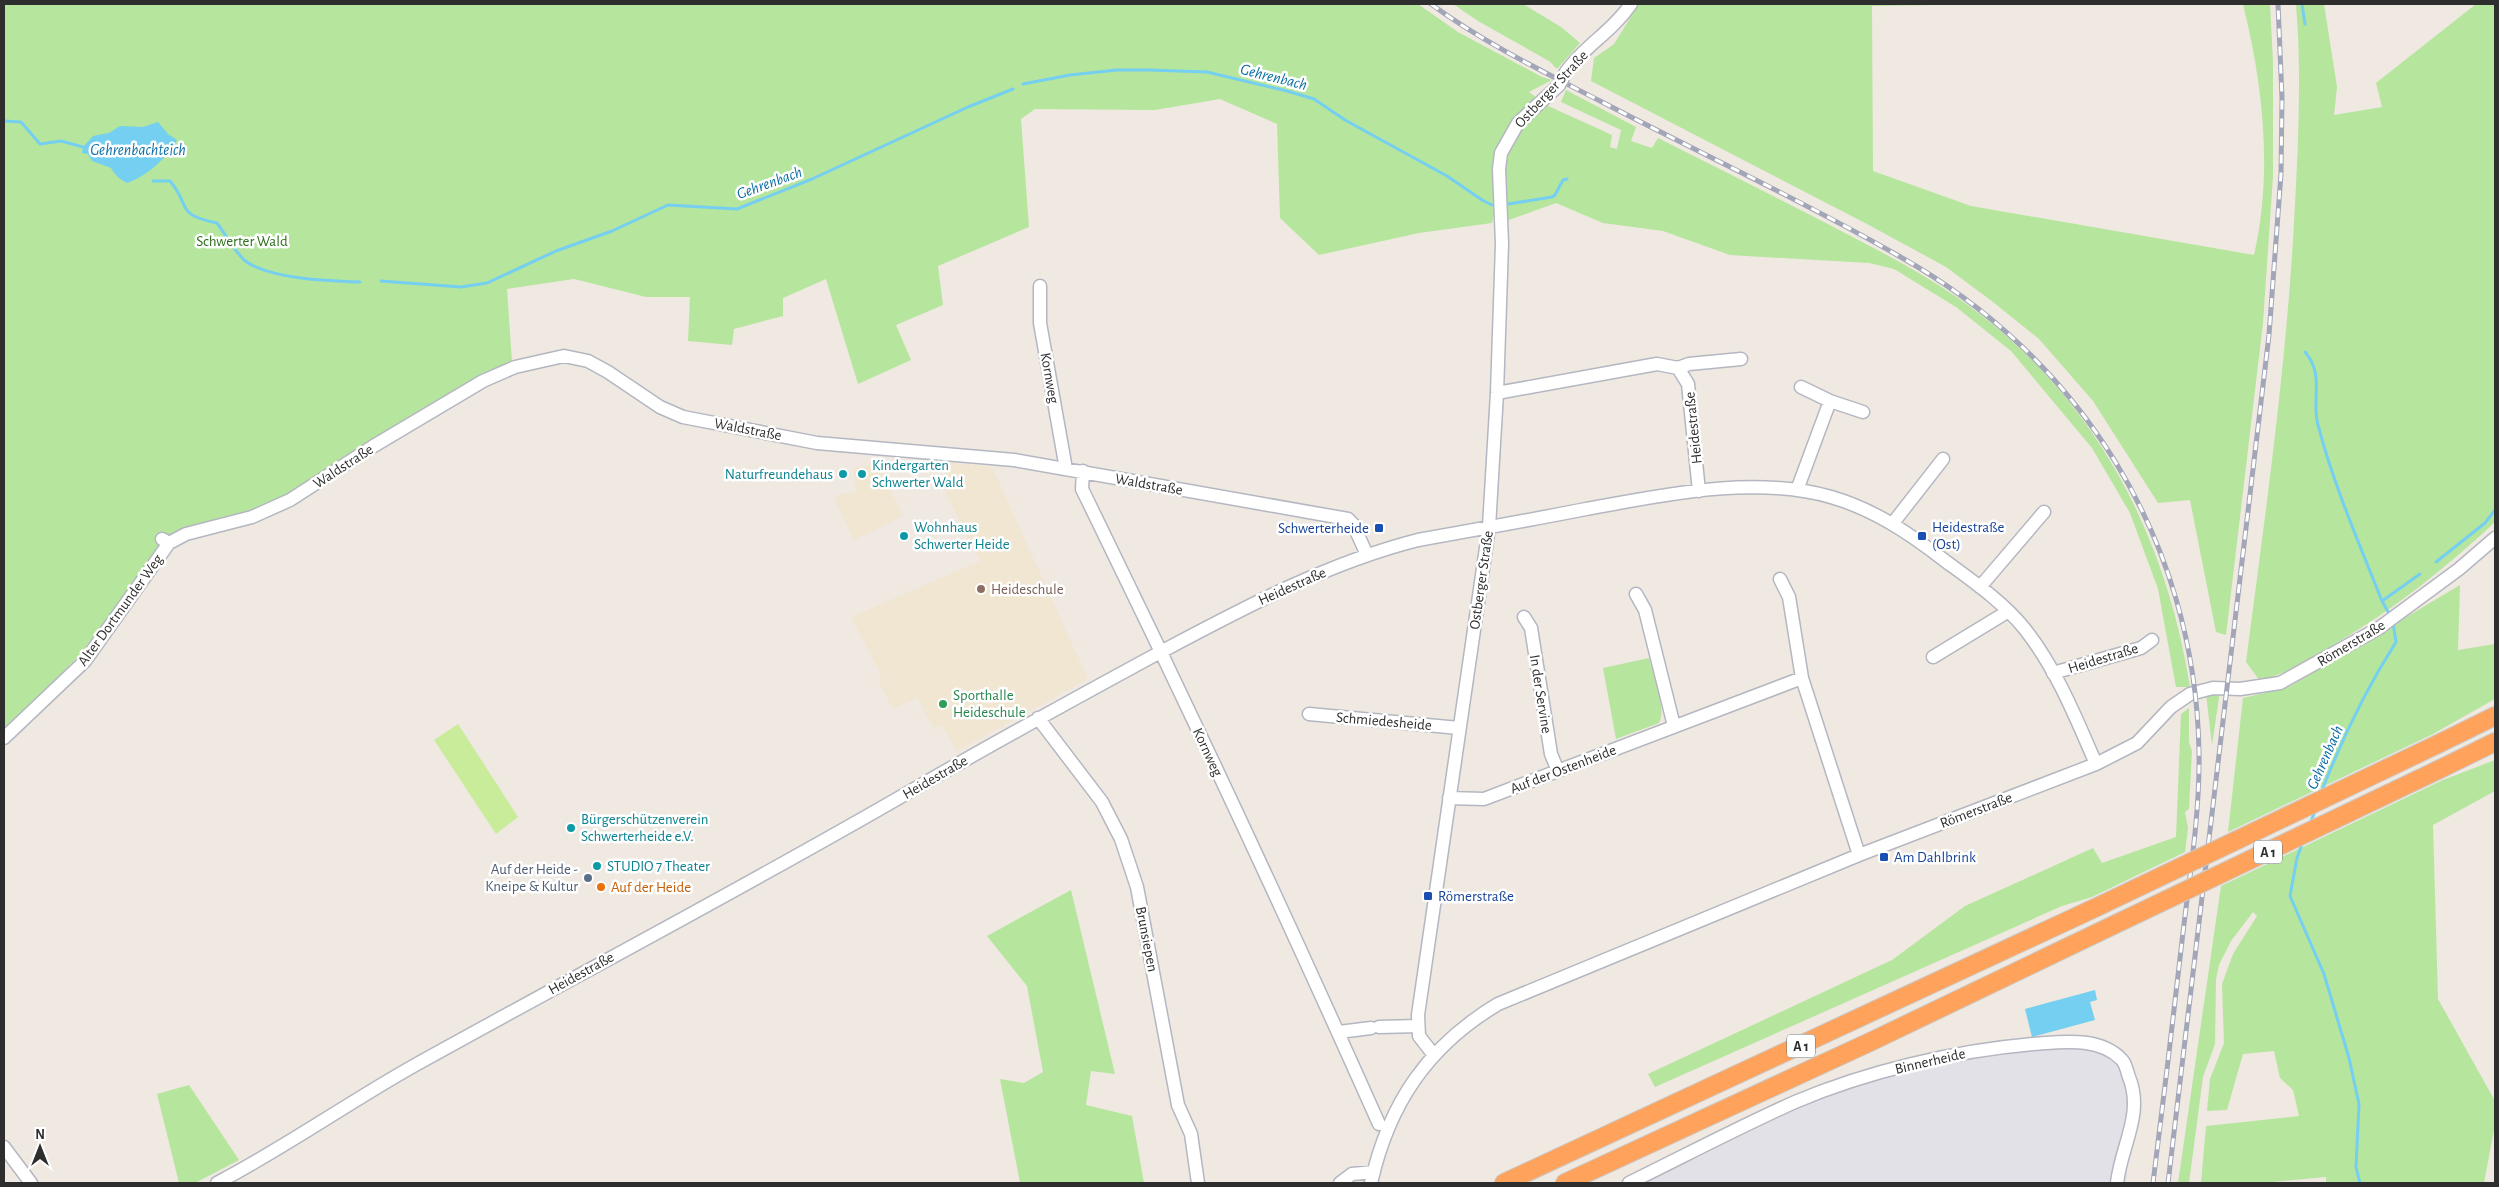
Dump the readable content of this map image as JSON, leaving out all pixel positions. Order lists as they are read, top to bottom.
{
  "streets": {
    "highway": ["A 1"],
    "street": [
      "Ostberger Straße",
      "Kornweg",
      "Heidestraße",
      "Waldstraße",
      "Alter Dortmunder Weg",
      "Römerstraße",
      "In der Servine",
      "Schmiedesheide",
      "Auf der Ostenheide",
      "Brunsiepen",
      "Binnerheide"
    ]
  },
  "crossings": [
    ["Ostberger Straße", "Heidestraße"],
    ["Ostberger Straße", "Schmiedesheide"],
    ["Ostberger Straße", "Auf der Ostenheide"],
    ["Kornweg", "Heidestraße"],
    ["Kornweg", "Waldstraße"],
    ["Heidestraße", "Waldstraße"],
    ["Heidestraße", "Römerstraße"],
    ["Heidestraße", "Brunsiepen"],
    ["Waldstraße", "Alter Dortmunder Weg"],
    ["In der Servine", "Auf der Ostenheide"]
  ],
  "water": ["Gehrenbach", "Gehrenbachteich"],
  "parks": ["Schwerter Wald"],
  "places": {
    "other": [
      "Naturfreundehaus",
      "Kindergarten Schwerter Wald",
      "Wohnhaus Schwerter Heide",
      "Heideschule",
      "Sporthalle Heideschule",
      "Bürgerschützenverein Schwerterheide e.V.",
      "STUDIO 7 Theater",
      "Auf der Heide - Kneipe & Kultur",
      "Auf der Heide"
    ],
    "transit": [
      "Schwerterheide",
      "Heidestraße (Ost)",
      "Am Dahlbrink",
      "Römerstraße"
    ]
  },
  "north": "top"
}
